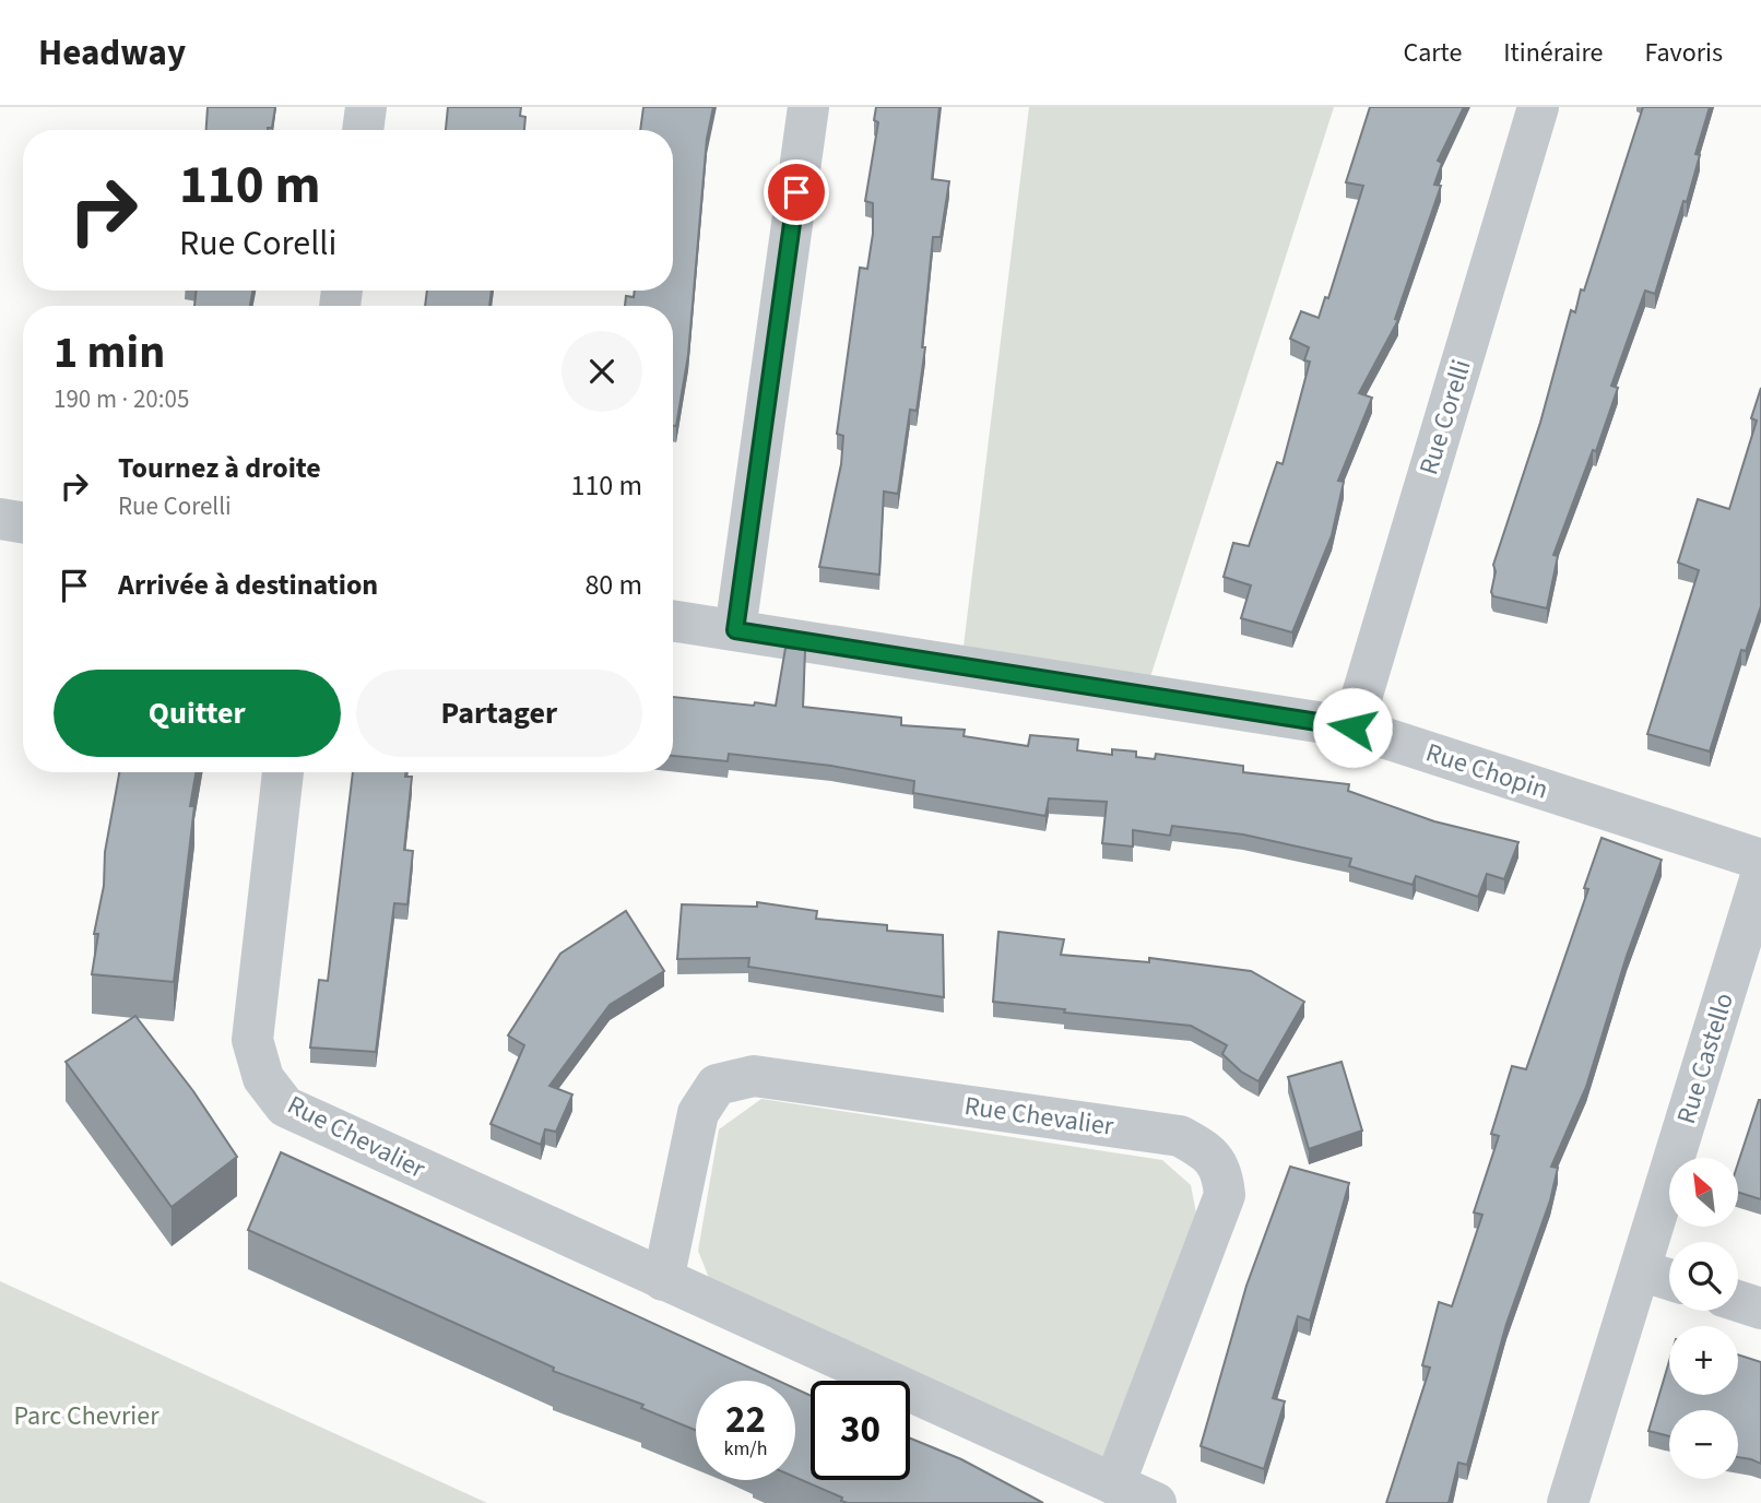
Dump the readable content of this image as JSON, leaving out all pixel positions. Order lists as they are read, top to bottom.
{
  "streets": {
    "street": [
      "Rue Corelli",
      "Rue Chopin",
      "Rue Castello",
      "Rue Chevalier"
    ]
  },
  "crossings": [
    ["Rue Corelli", "Rue Chopin"]
  ],
  "parks": ["Parc Chevrier"],
  "north": "top left",
  "page": {
    "header": "Headway",
    "nav": ["Carte", "Itinéraire", "Favoris"],
    "turn": ["110 m", "Rue Corelli"],
    "heading": ["1 min", "190 m · 20:05"],
    "list": [
      {
        "name": "Tournez à droite",
        "note": "Rue Corelli",
        "value": "110 m"
      },
      {
        "name": "Arrivée à destination",
        "value": "80 m"
      }
    ],
    "buttons": ["Quitter", "Partager"],
    "map_buttons": ["+", "−"],
    "speed": "22 km/h",
    "limit": "30"
  }
}
